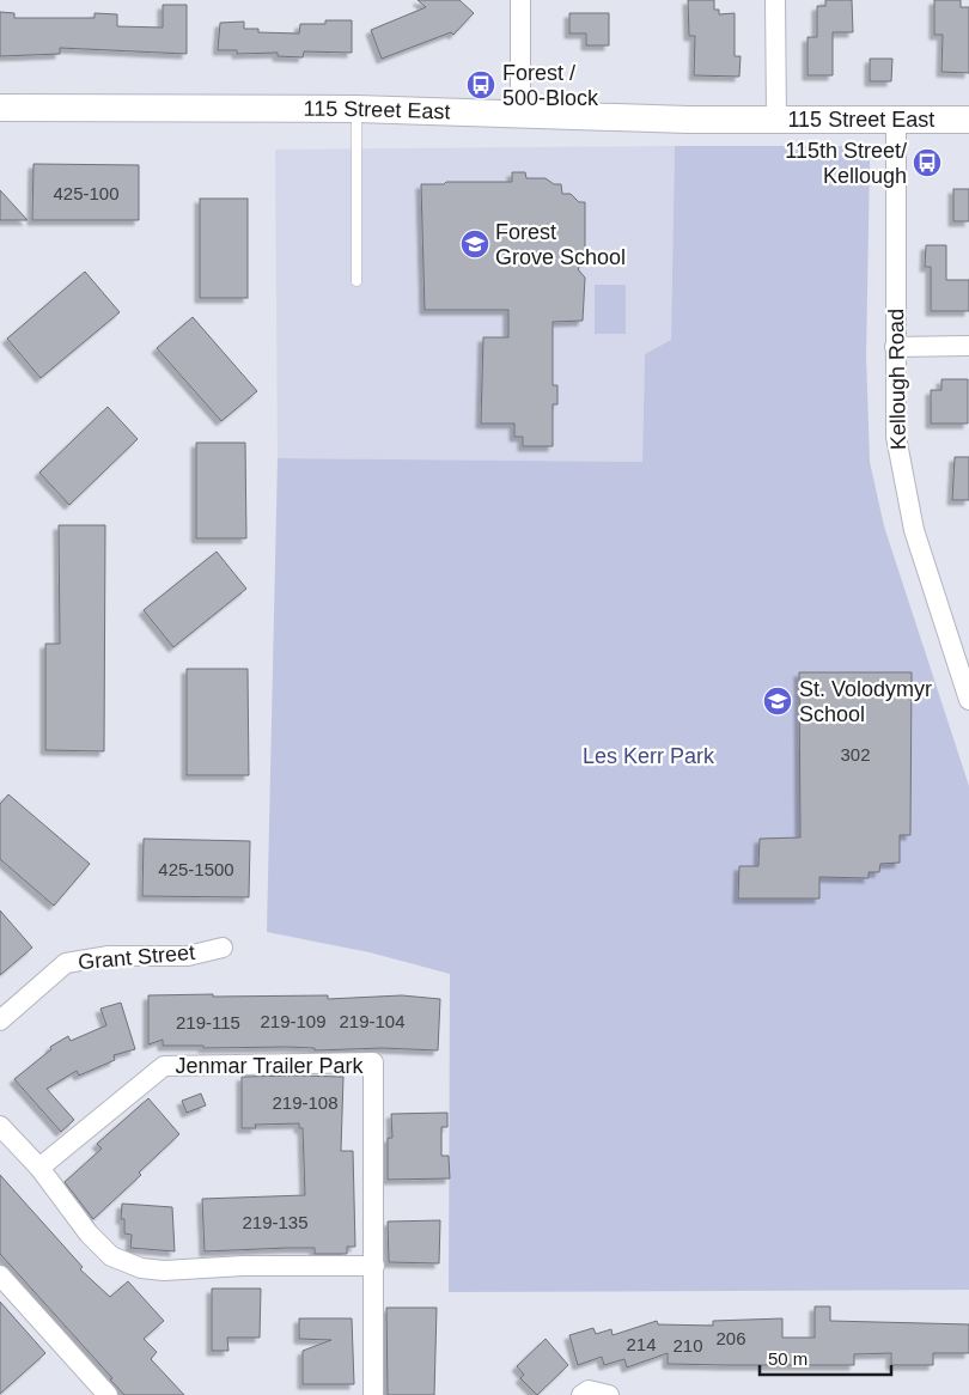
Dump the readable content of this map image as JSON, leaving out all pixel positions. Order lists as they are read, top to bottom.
{
  "streets": {
    "street": [
      "115 Street East",
      "Kellough Road",
      "Grant Street",
      "Jenmar Trailer Park"
    ]
  },
  "crossings": [
    ["115 Street East", "Kellough Road"]
  ],
  "parks": ["Les Kerr Park"],
  "places": {
    "bus stop": ["Forest / 500-Block", "115th Street/ Kellough"],
    "school or university": ["Forest Grove School", "St. Volodymyr School"]
  },
  "house_numbers": [
    "425-100",
    "302",
    "425-1500",
    "219-109",
    "219-104",
    "219-115",
    "219-108",
    "219-135",
    "206",
    "214",
    "210"
  ],
  "scale_bar": "50 m"
}
